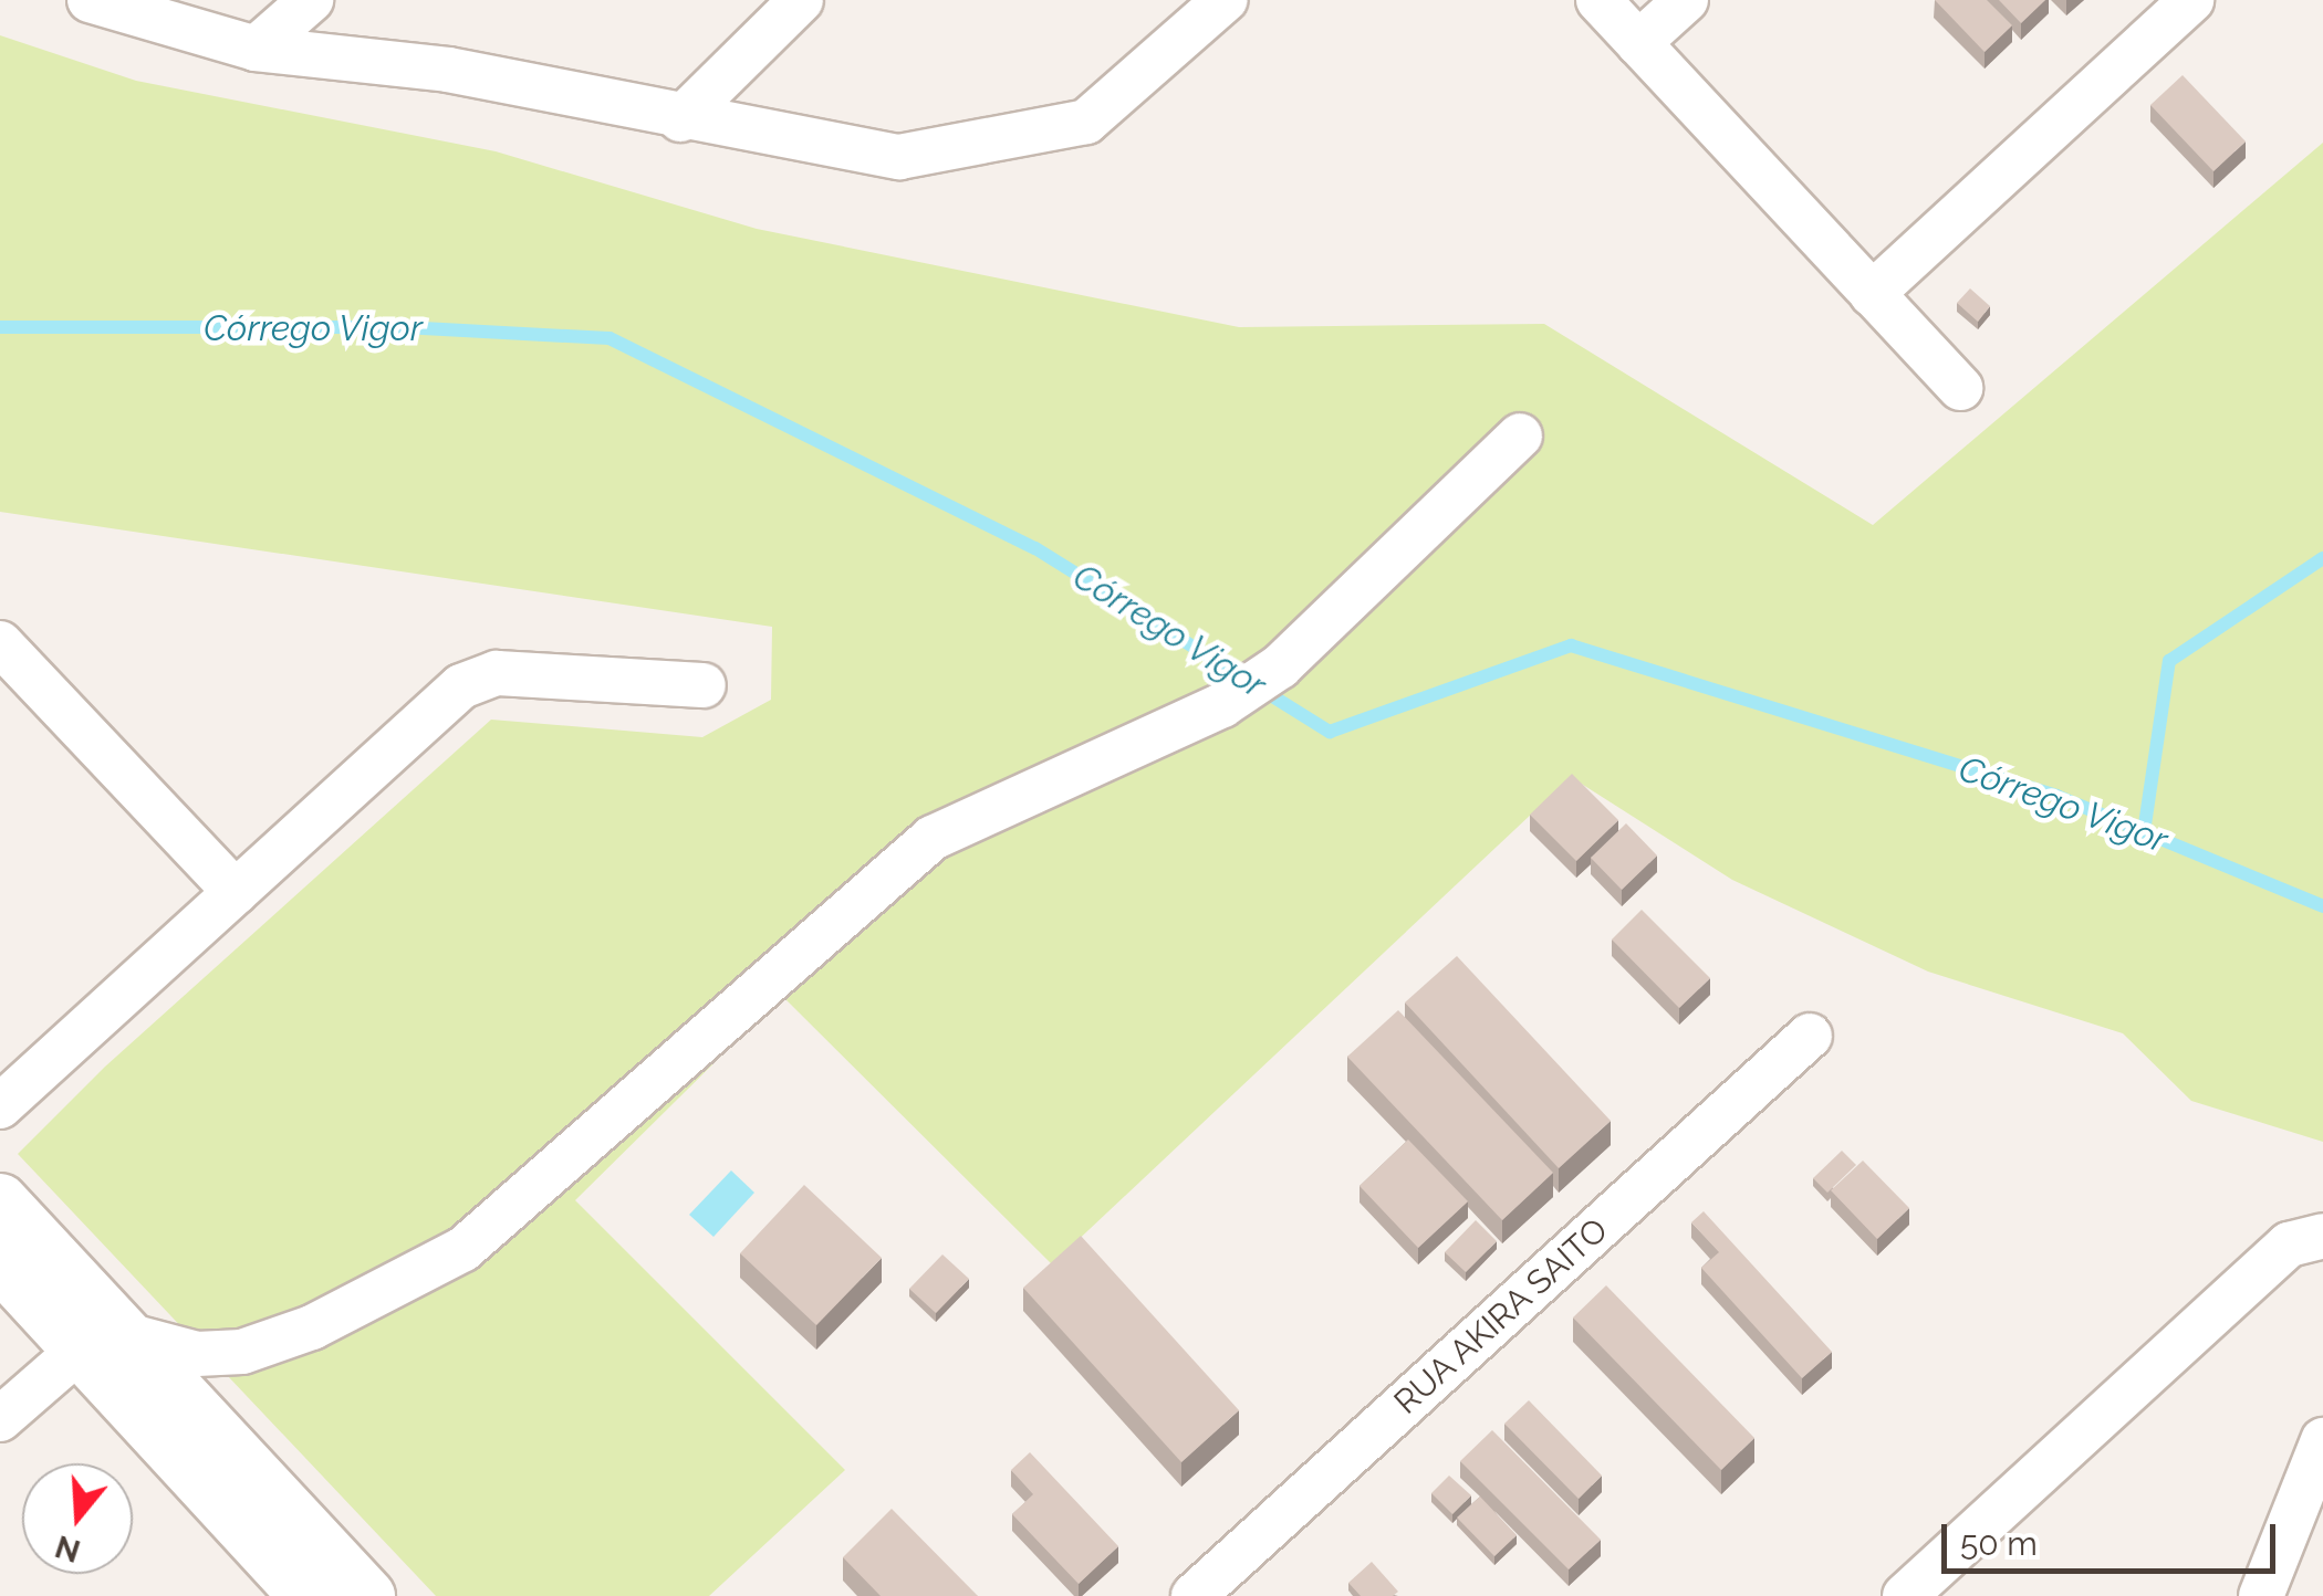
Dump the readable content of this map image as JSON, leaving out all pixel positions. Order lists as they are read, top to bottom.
{
  "streets": {
    "street": ["RUA AKIRA SAITO"]
  },
  "water": ["Córrego Vigor"],
  "scale_bar": "50 m",
  "north": "bottom"
}
